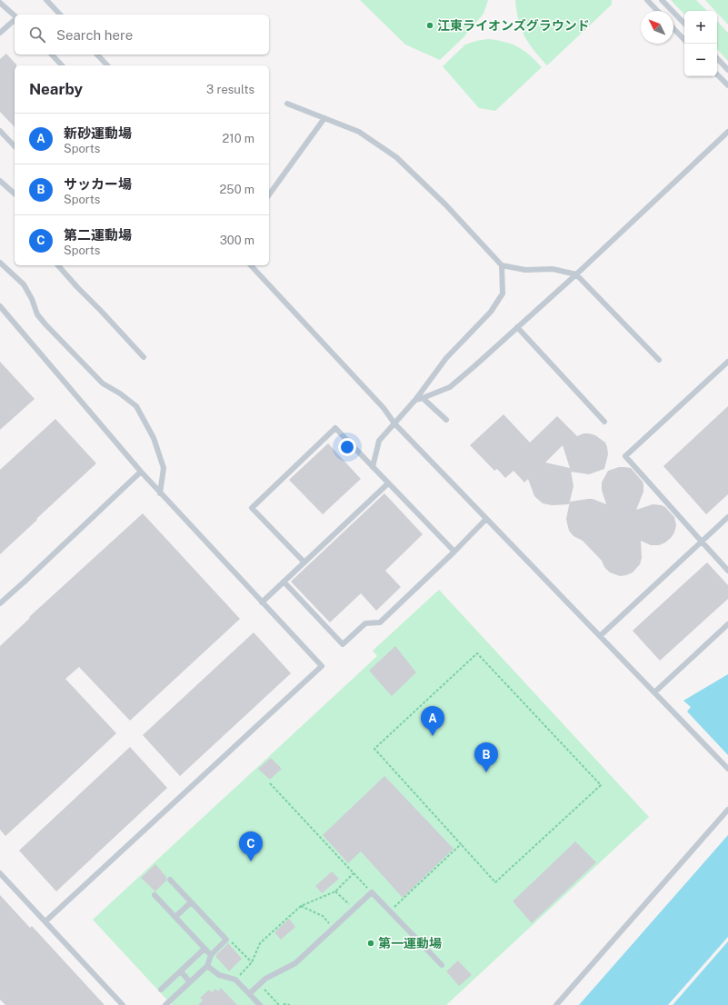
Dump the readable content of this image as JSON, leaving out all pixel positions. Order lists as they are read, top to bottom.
{
  "places": ["江東ライオンズグラウンド", "第一運動場"],
  "north": "top left",
  "page": {
    "map_buttons": ["+", "−"],
    "search": "Search here",
    "heading": ["Nearby", "3 results"],
    "list": [
      {
        "mark": "A",
        "name": "新砂運動場",
        "note": "Sports",
        "value": "210 m"
      },
      {
        "mark": "B",
        "name": "サッカー場",
        "note": "Sports",
        "value": "250 m"
      },
      {
        "mark": "C",
        "name": "第二運動場",
        "note": "Sports",
        "value": "300 m"
      }
    ],
    "pins": ["A", "B", "C"]
  }
}
